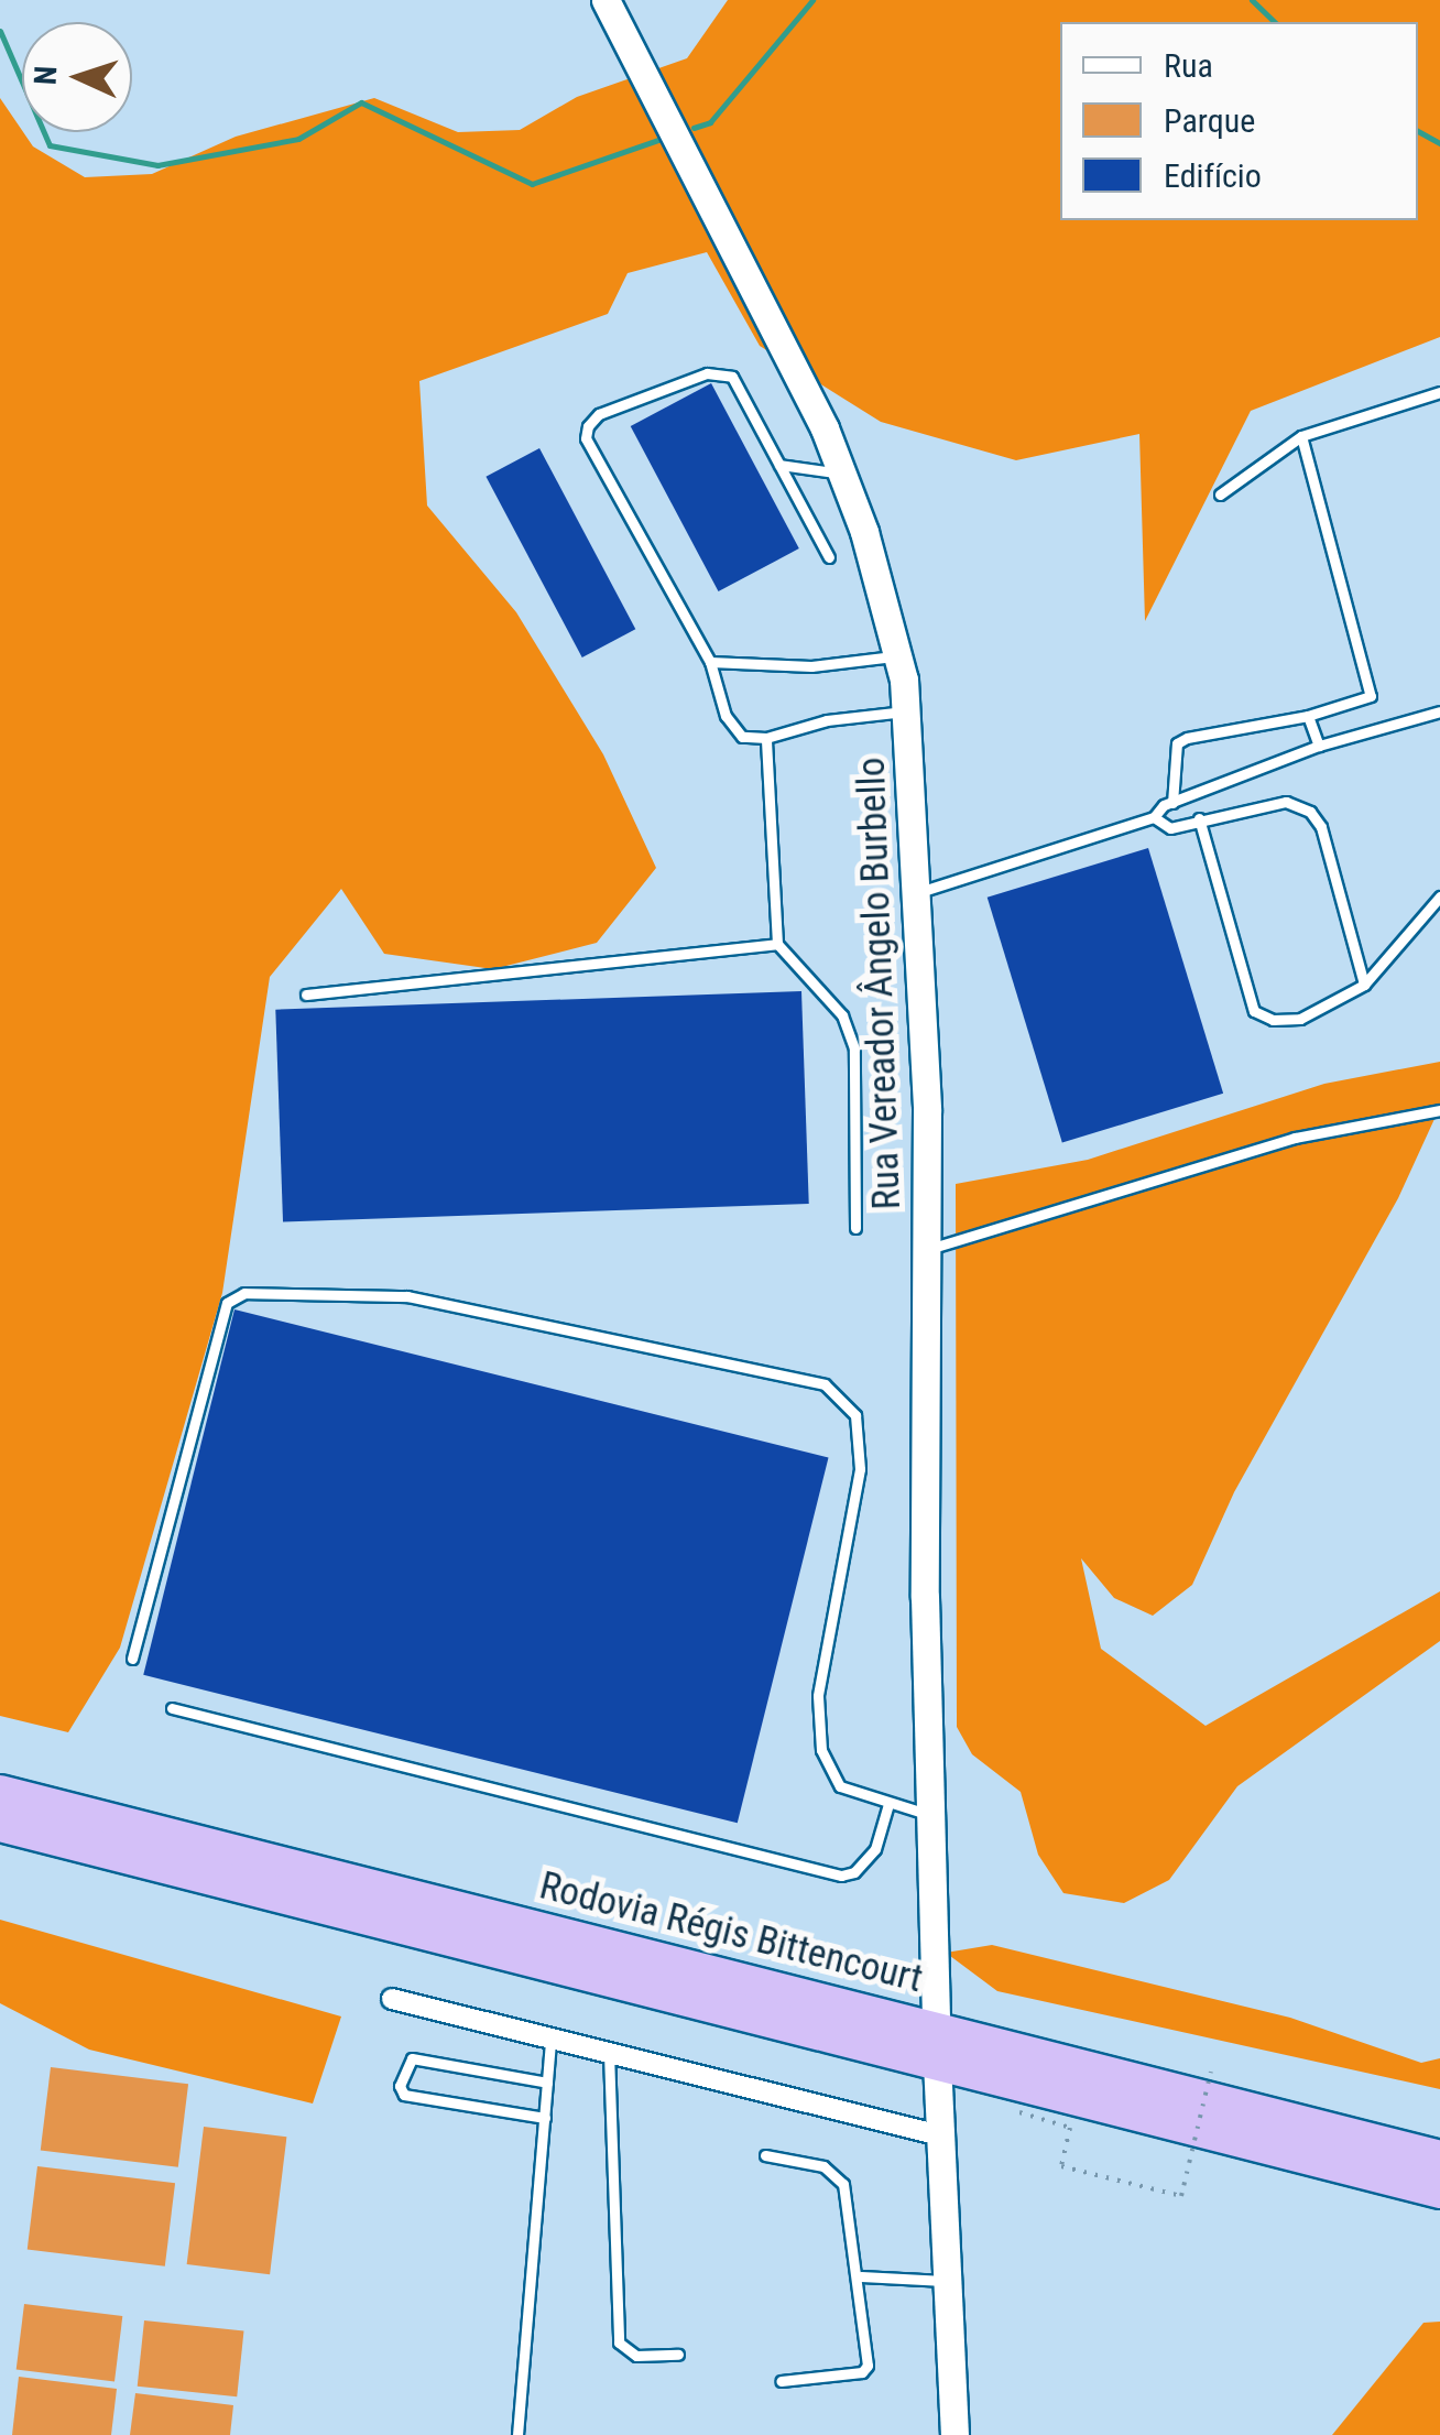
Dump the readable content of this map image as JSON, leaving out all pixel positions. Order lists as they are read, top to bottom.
{
  "streets": {
    "highway": ["Rodovia Régis Bittencourt"],
    "main road": ["Rua Vereador Ângelo Burbello"]
  },
  "crossings": [
    ["Rua Vereador Ângelo Burbello", "Rodovia Régis Bittencourt"]
  ],
  "legend": ["Rua", "Parque", "Edifício"],
  "north": "left"
}
